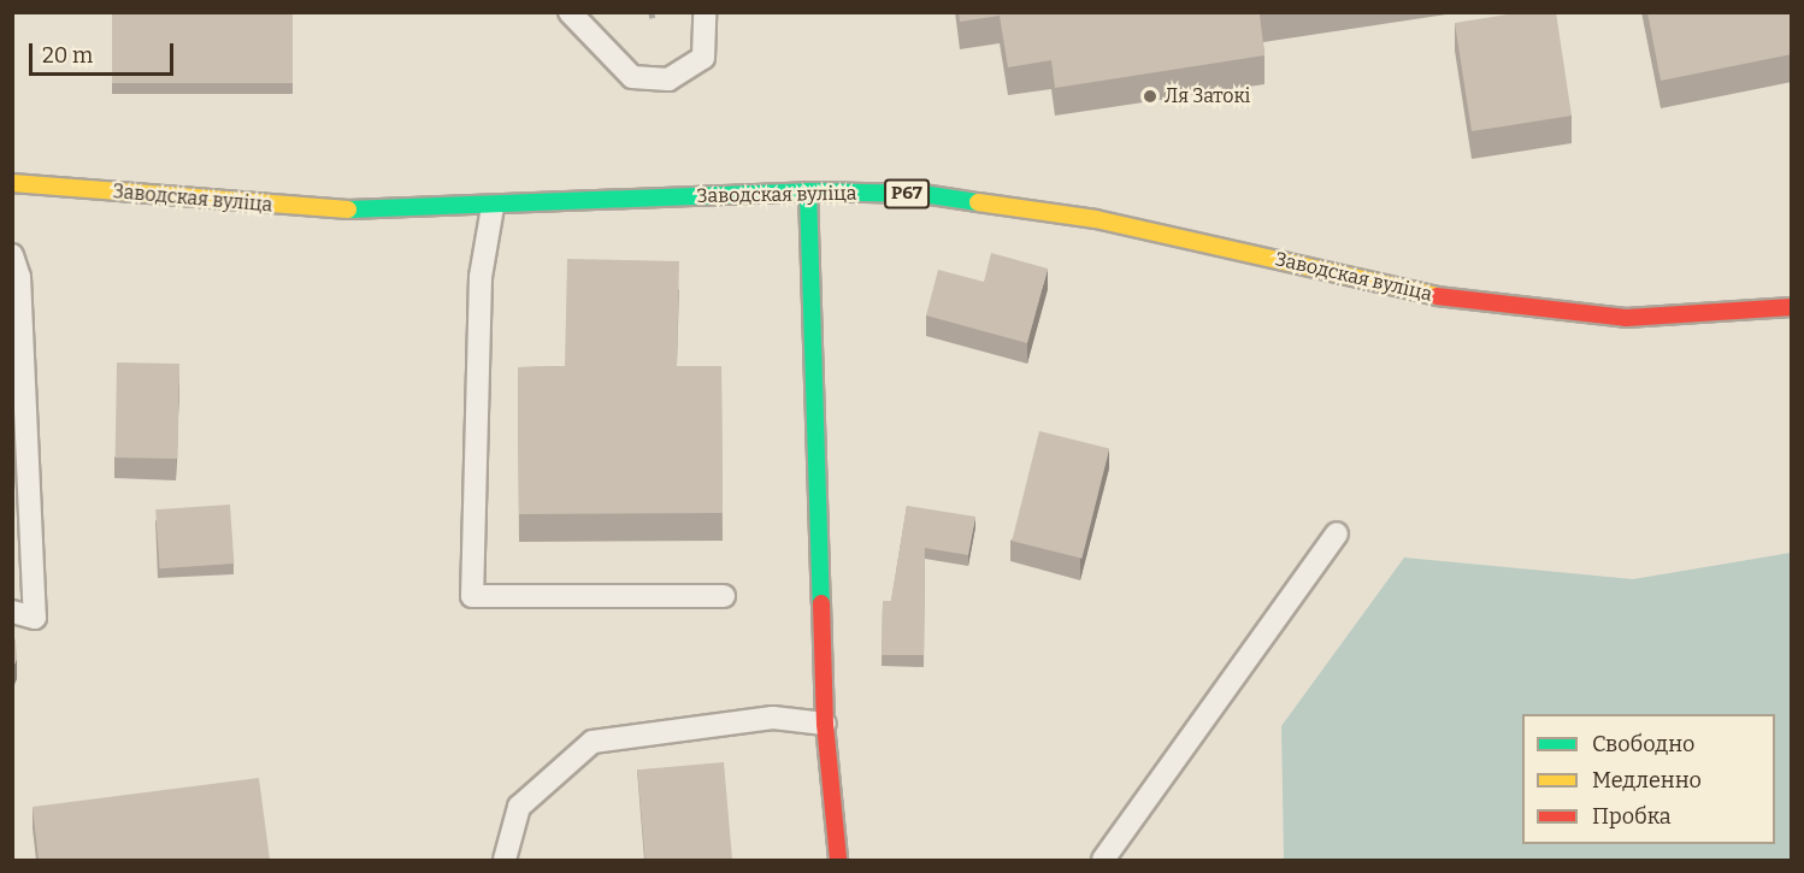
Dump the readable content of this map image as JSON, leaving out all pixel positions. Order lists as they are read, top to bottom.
{
  "streets": {
    "main road": ["Р67", "Заводская вуліца"]
  },
  "places": ["Ля Затокі"],
  "legend": ["Свободно", "Медленно", "Пробка"],
  "scale_bar": "20 m"
}
